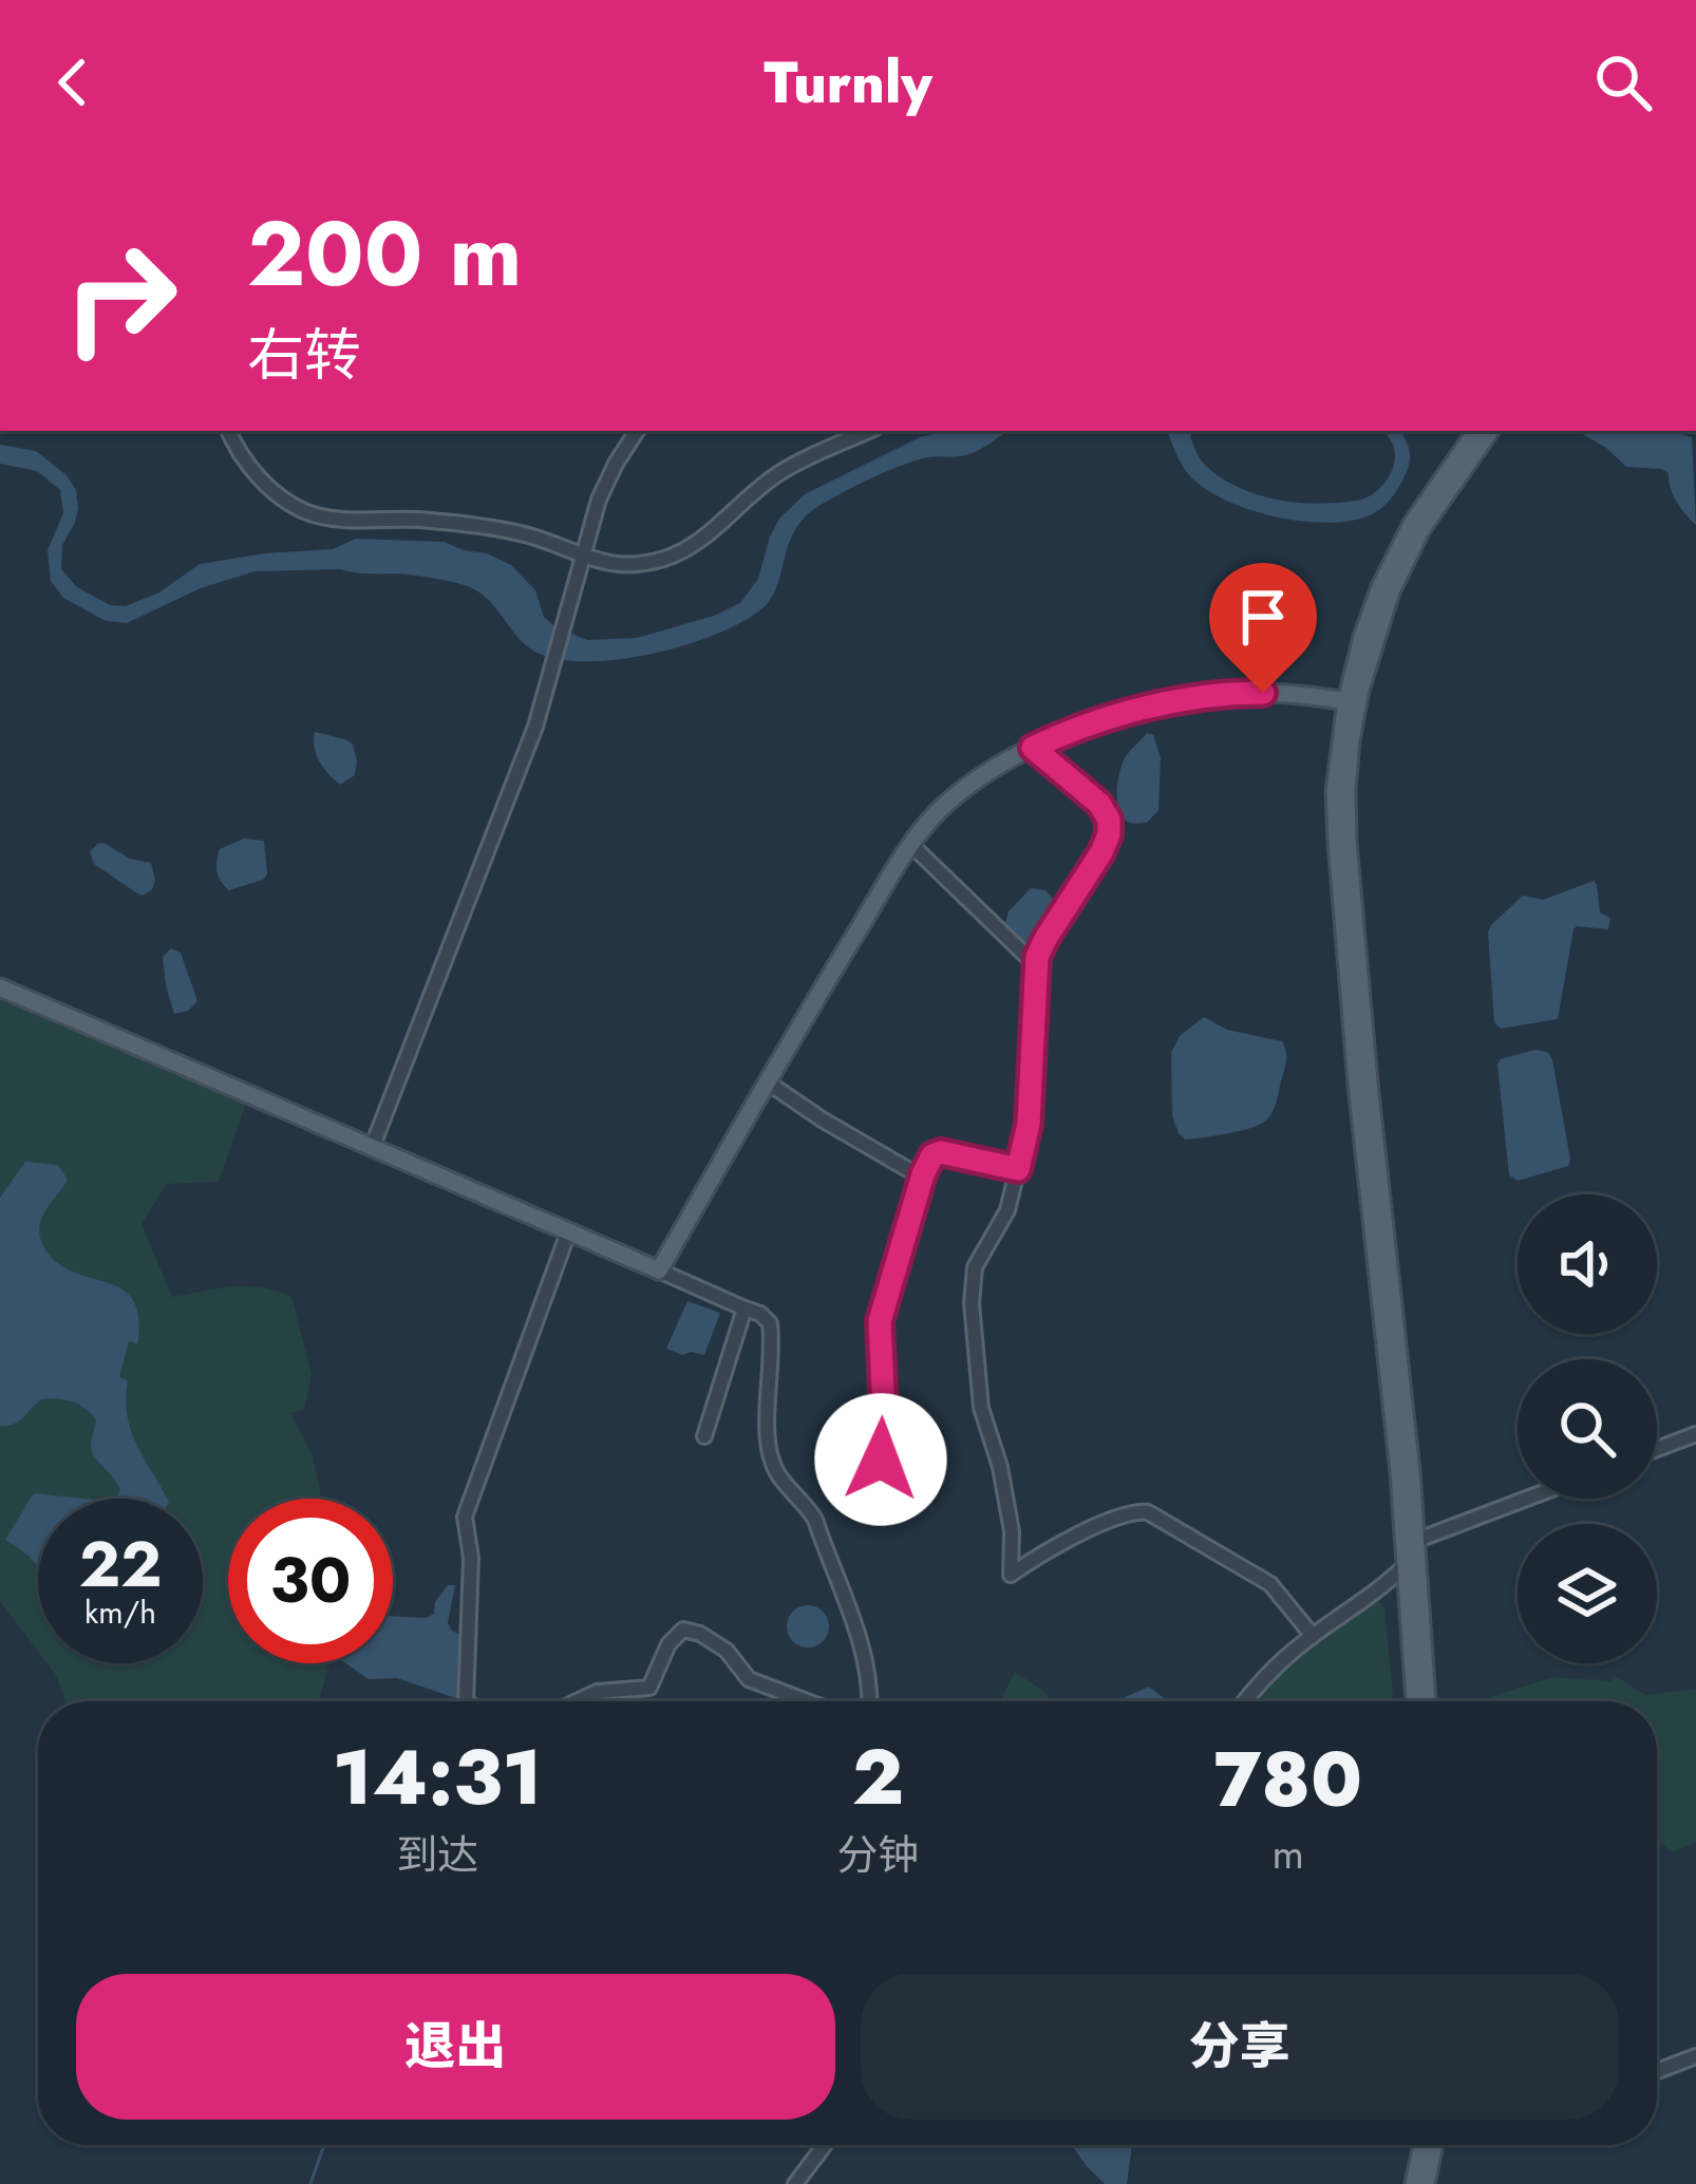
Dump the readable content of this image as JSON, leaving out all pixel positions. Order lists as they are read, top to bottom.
{
  "page": {
    "header": "Turnly",
    "turn": ["200 m", "右转"],
    "speed": "22 km/h",
    "limit": "30",
    "eta": [
      "14:31",
      "到达",
      "2",
      "分钟",
      "780",
      "m"
    ],
    "buttons": ["退出", "分享"]
  }
}
